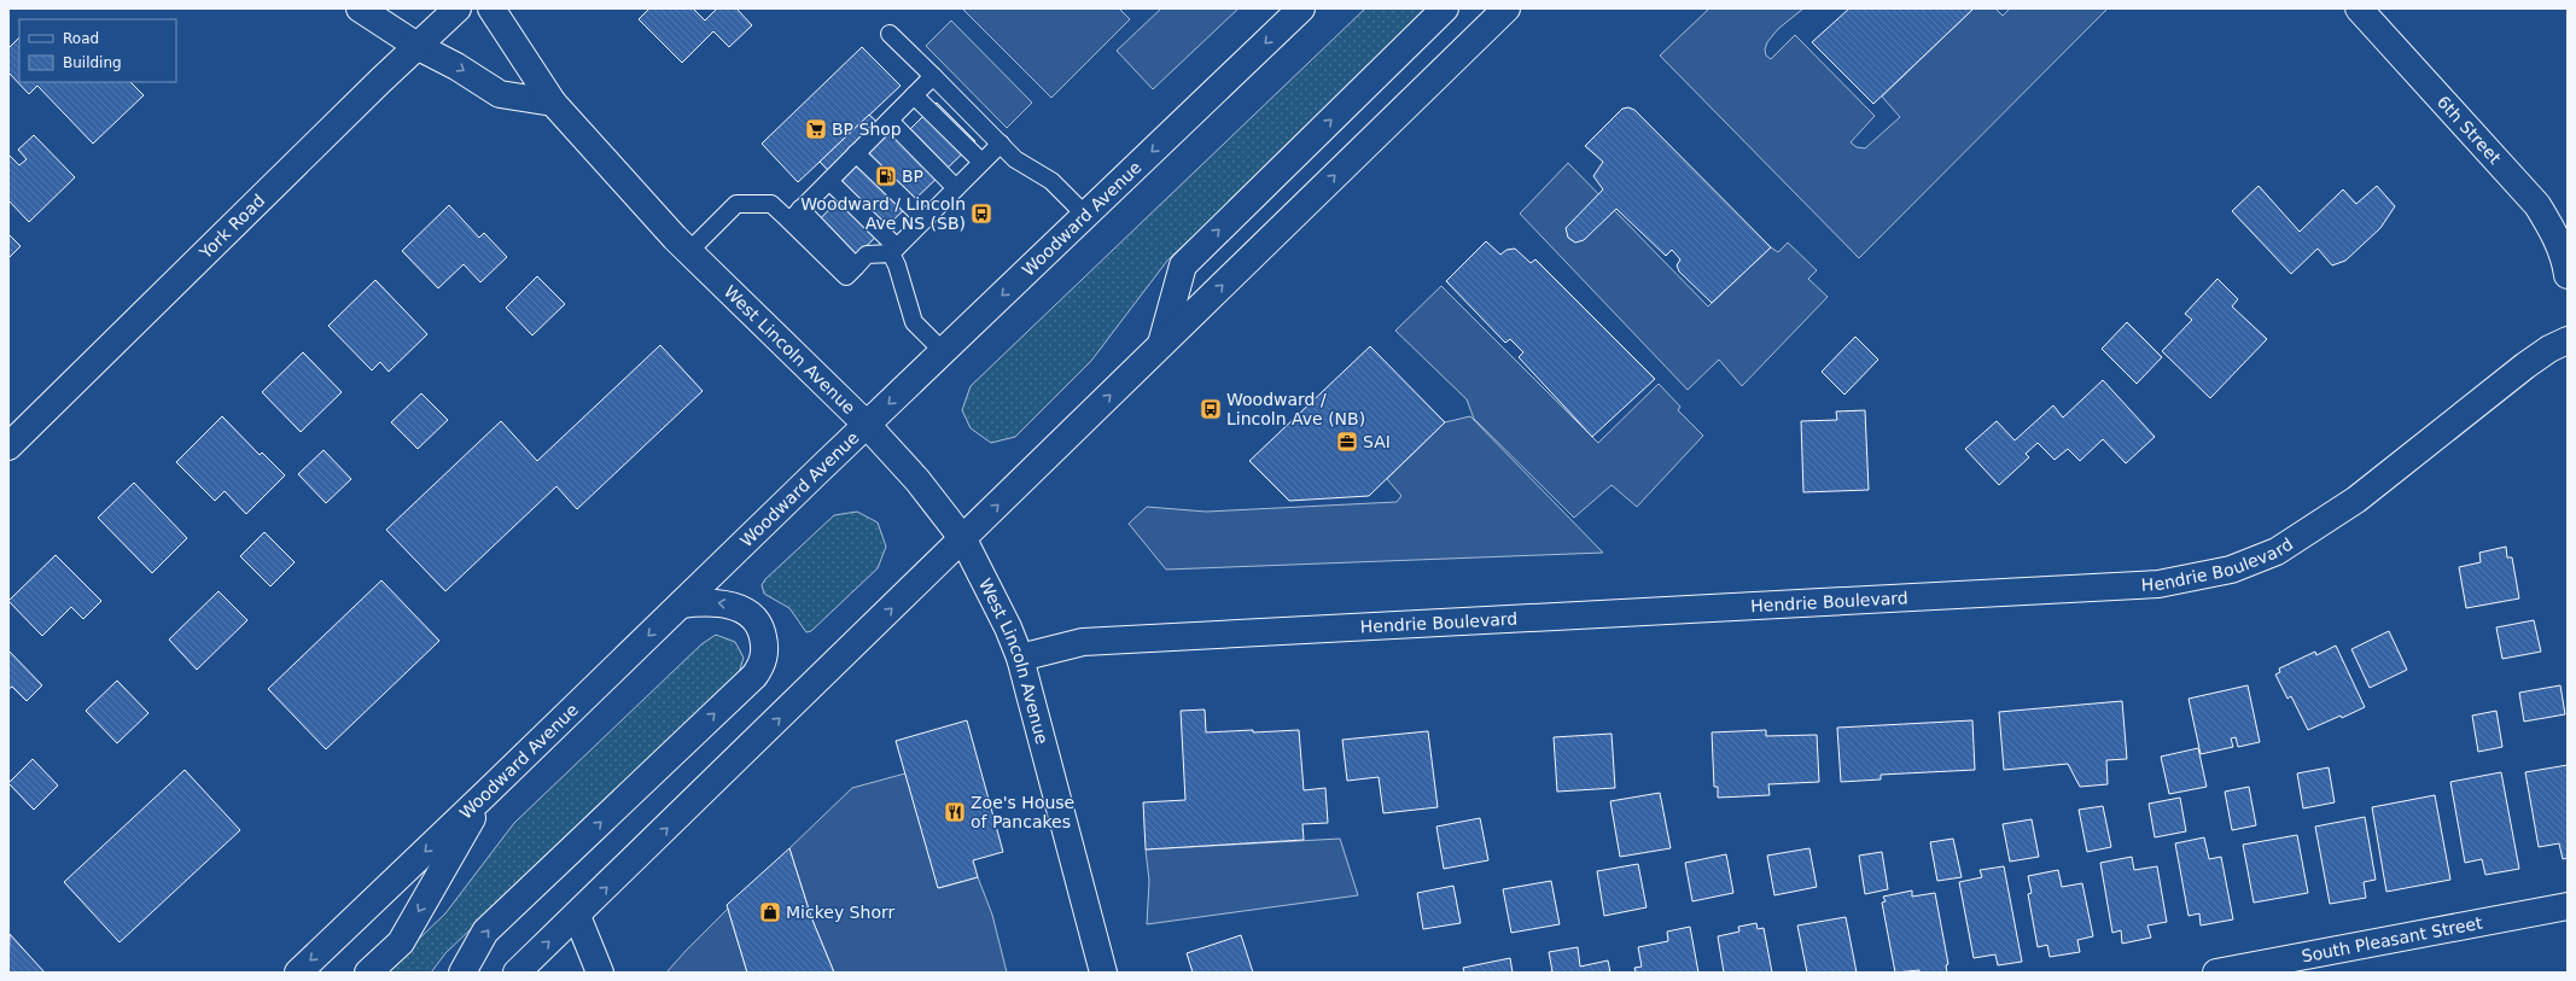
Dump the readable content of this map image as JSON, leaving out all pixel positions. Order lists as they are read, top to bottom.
{
  "streets": {
    "street": [
      "6th Street",
      "Woodward Avenue",
      "York Road",
      "West Lincoln Avenue",
      "Hendrie Boulevard",
      "South Pleasant Street"
    ]
  },
  "crossings": [
    ["Woodward Avenue", "West Lincoln Avenue"],
    ["West Lincoln Avenue", "Hendrie Boulevard"]
  ],
  "places": {
    "supermarket": ["BP Shop"],
    "fuel station": ["BP"],
    "bus stop": ["Woodward / Lincoln Ave NS (SB)", "Woodward / Lincoln Ave (NB)"],
    "office": ["SAI"],
    "restaurant": ["Zoe's House of Pancakes"],
    "shop": ["Mickey Shorr"]
  },
  "legend": ["Road", "Building"]
}
